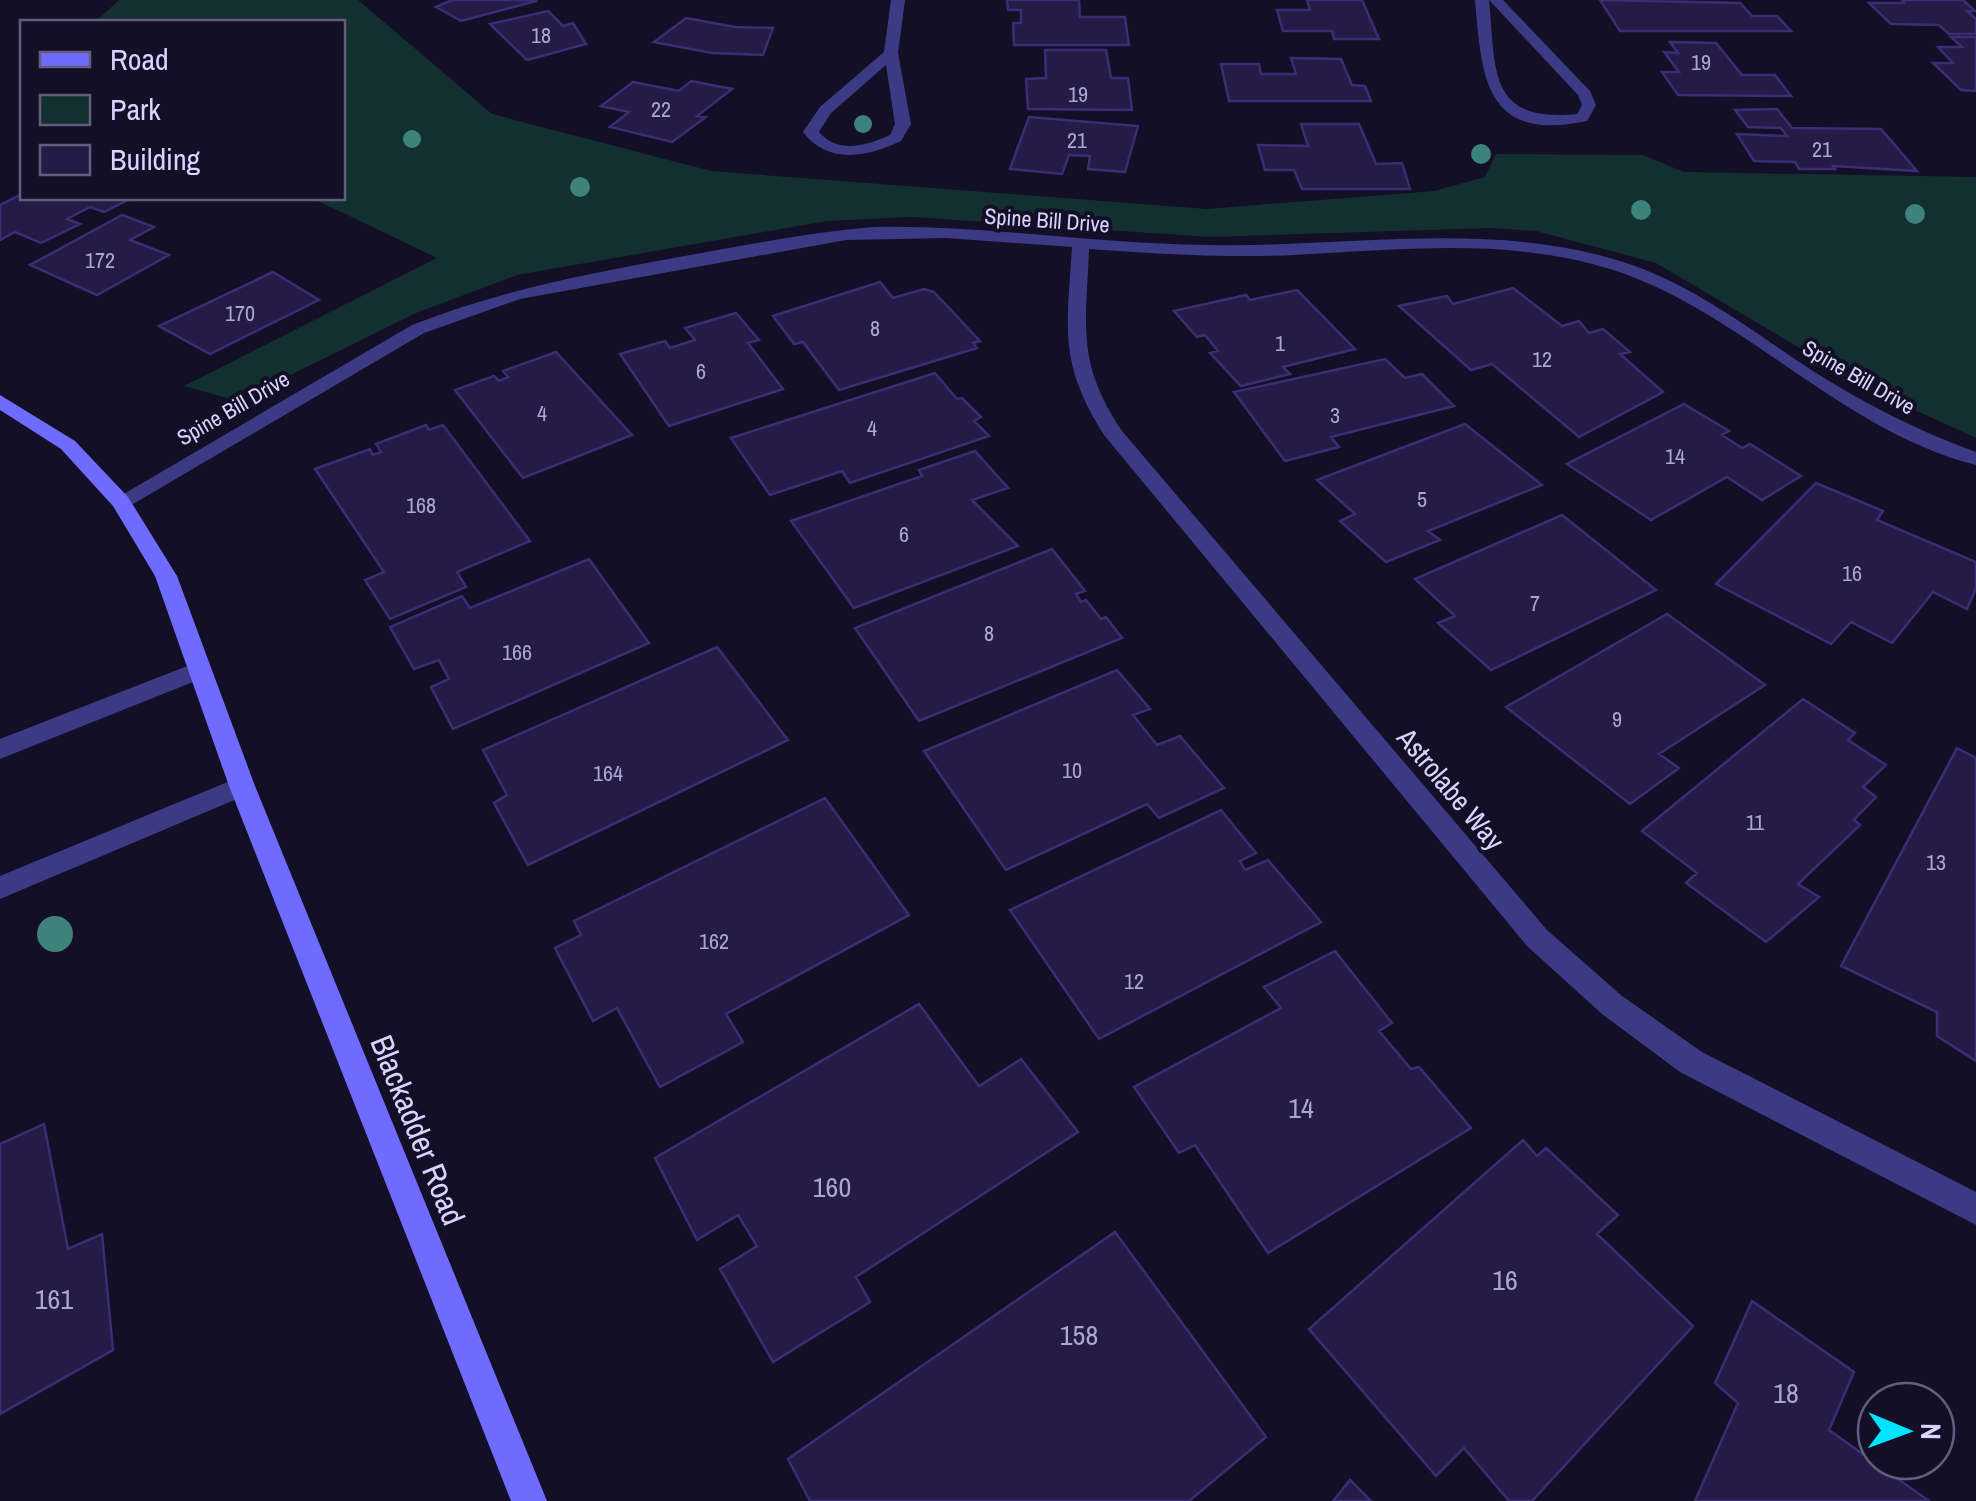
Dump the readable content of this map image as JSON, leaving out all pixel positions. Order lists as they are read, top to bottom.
{
  "streets": {
    "street": ["Spine Bill Drive", "Astrolabe Way", "Blackadder Road"]
  },
  "crossings": [
    ["Spine Bill Drive", "Astrolabe Way"],
    ["Spine Bill Drive", "Blackadder Road"]
  ],
  "house_numbers": [
    "18",
    "19",
    "19",
    "22",
    "21",
    "21",
    "172",
    "170",
    "8",
    "1",
    "12",
    "6",
    "4",
    "3",
    "4",
    "14",
    "5",
    "168",
    "6",
    "16",
    "7",
    "8",
    "166",
    "9",
    "10",
    "164",
    "11",
    "13",
    "162",
    "12",
    "14",
    "160",
    "16",
    "161",
    "158",
    "18"
  ],
  "legend": ["Road", "Park", "Building"],
  "north": "right"
}
